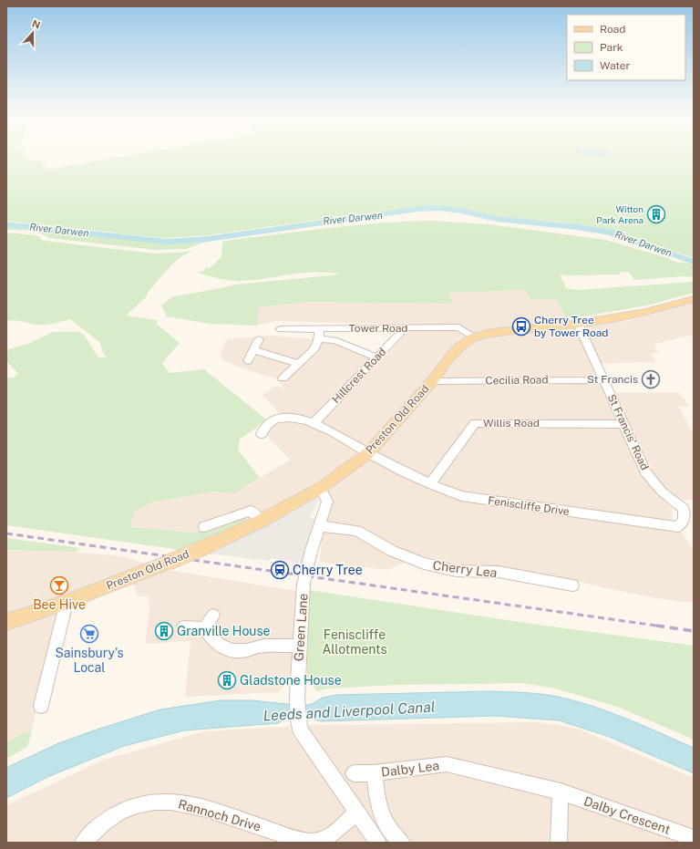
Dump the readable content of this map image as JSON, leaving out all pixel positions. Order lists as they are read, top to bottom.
{
  "streets": {
    "main road": ["Preston Old Road"],
    "street": [
      "Tower Road",
      "Hillcrest Road",
      "Cecilia Road",
      "Willis Road",
      "St Francis' Road",
      "Feniscliffe Drive",
      "Cherry Lea",
      "Green Lane",
      "Dalby Lea",
      "Rannoch Drive",
      "Dalby Crescent"
    ]
  },
  "crossings": [
    ["Tower Road", "Hillcrest Road"],
    ["Tower Road", "Preston Old Road"],
    ["Hillcrest Road", "Feniscliffe Drive"],
    ["Cecilia Road", "Preston Old Road"],
    ["Cecilia Road", "St Francis' Road"],
    ["Preston Old Road", "St Francis' Road"],
    ["Preston Old Road", "Feniscliffe Drive"],
    ["Preston Old Road", "Green Lane"],
    ["Willis Road", "St Francis' Road"],
    ["Willis Road", "Feniscliffe Drive"],
    ["St Francis' Road", "Feniscliffe Drive"],
    ["Cherry Lea", "Green Lane"],
    ["Green Lane", "Rannoch Drive"],
    ["Dalby Lea", "Dalby Crescent"]
  ],
  "water": ["River Darwen", "Leeds and Liverpool Canal"],
  "parks": ["Feniscliffe Allotments"],
  "places": {
    "building": ["Witton Park Arena", "Granville House", "Gladstone House"],
    "bus stop": ["Cherry Tree by Tower Road"],
    "church": ["St Francis"],
    "station": ["Cherry Tree"],
    "bar": ["Bee Hive"],
    "supermarket": ["Sainsbury's Local"]
  },
  "legend": ["Road", "Park", "Water"],
  "north": "top"
}
